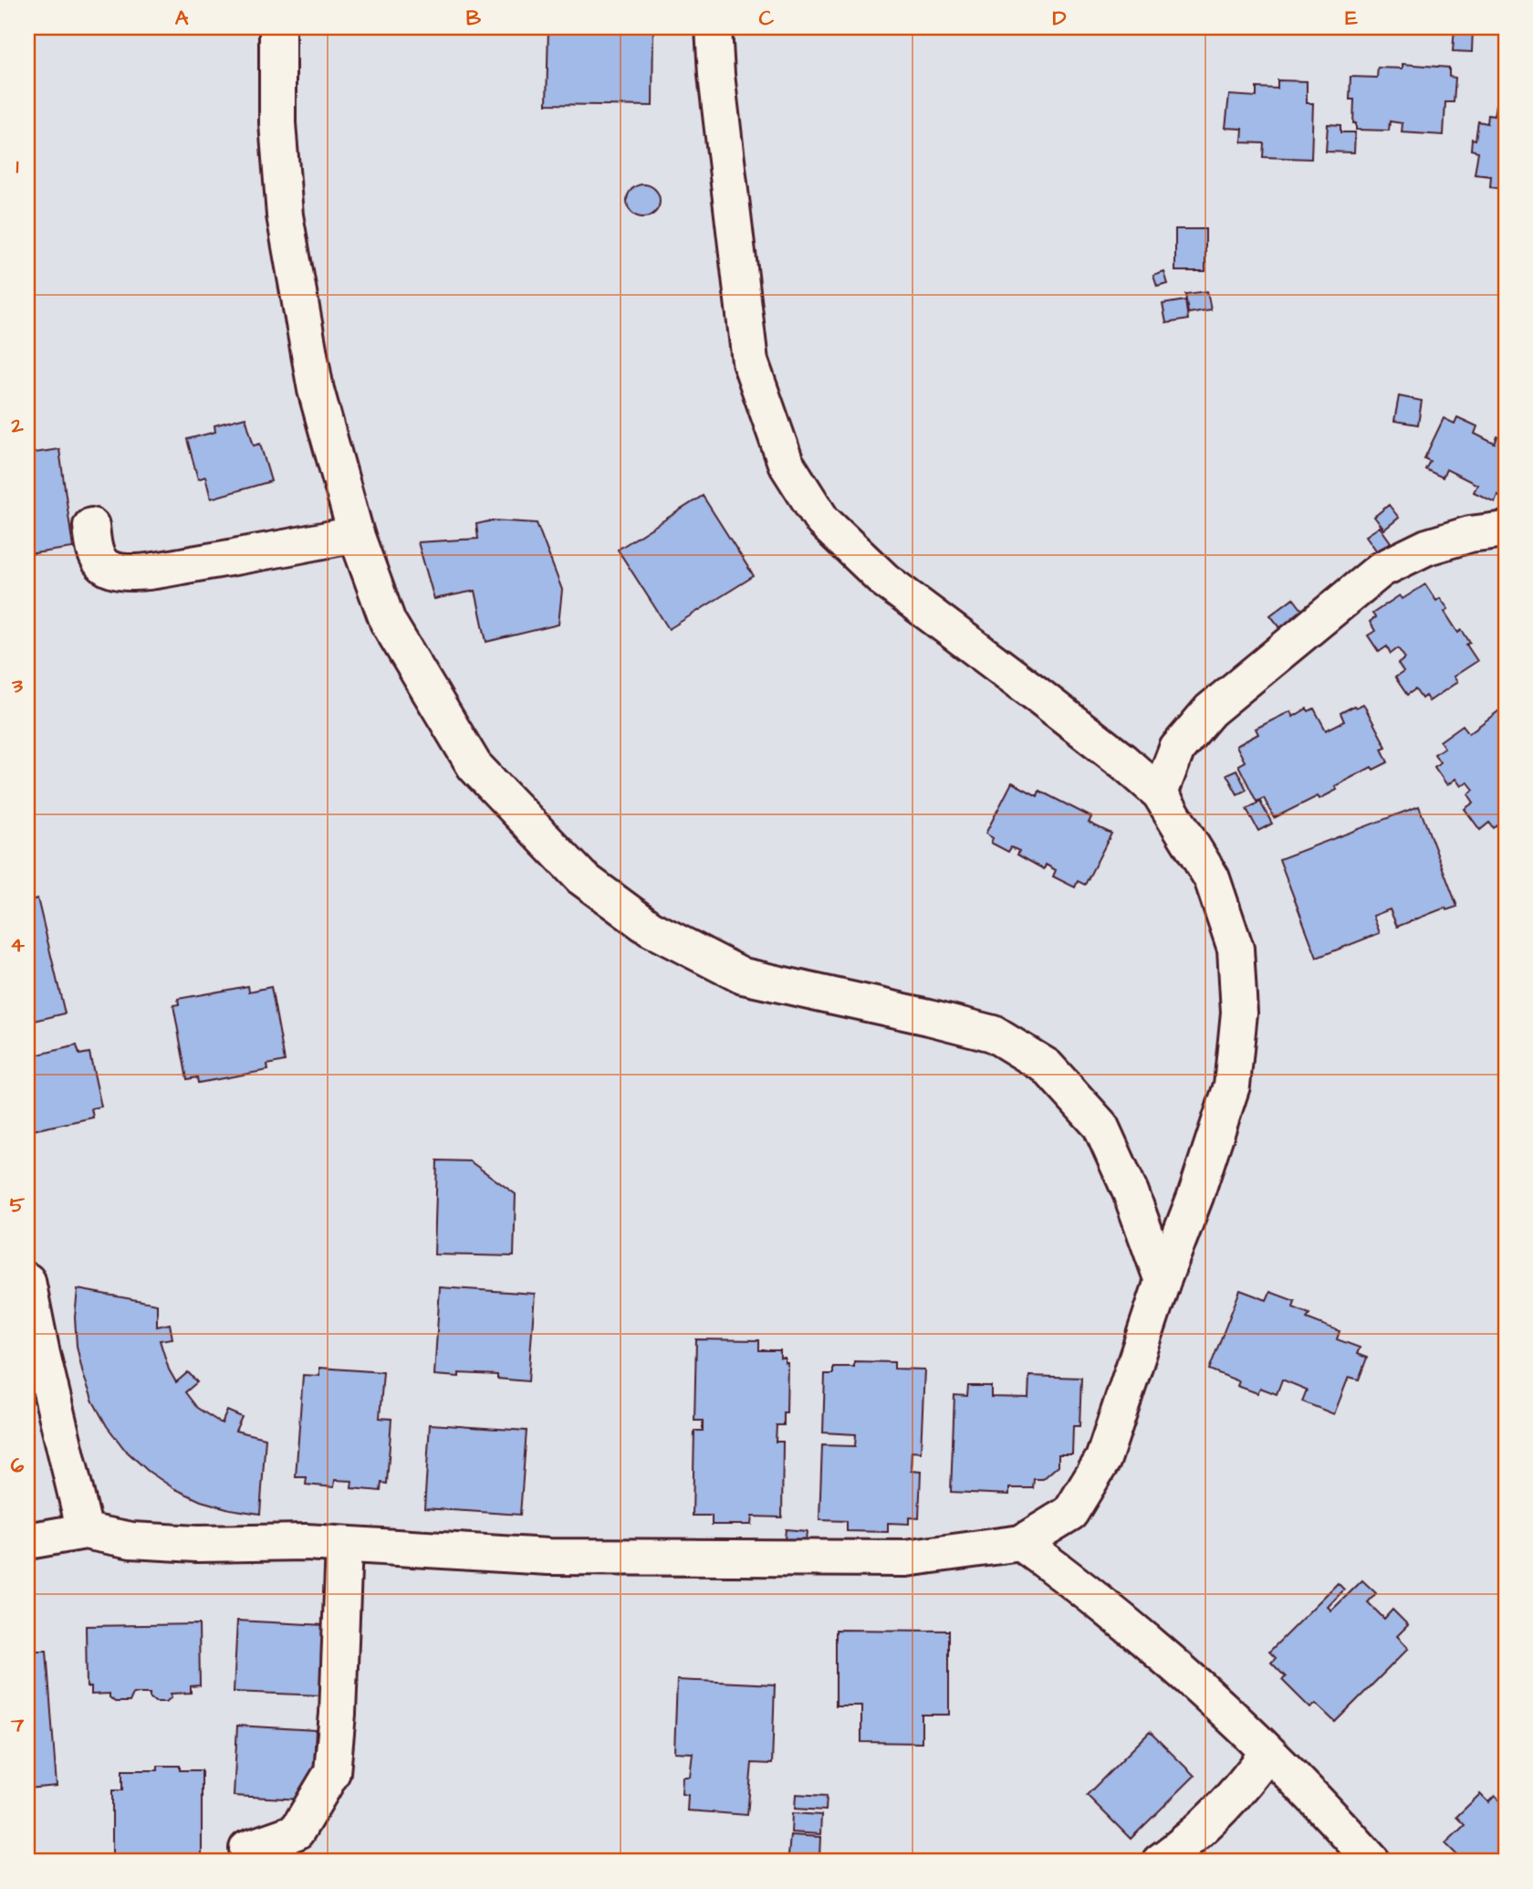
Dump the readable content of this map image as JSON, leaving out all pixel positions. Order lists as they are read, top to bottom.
{
  "grid": {
    "columns": [
      "A",
      "B",
      "C",
      "D",
      "E"
    ],
    "rows": [
      "1",
      "2",
      "3",
      "4",
      "5",
      "6",
      "7"
    ]
  }
}
